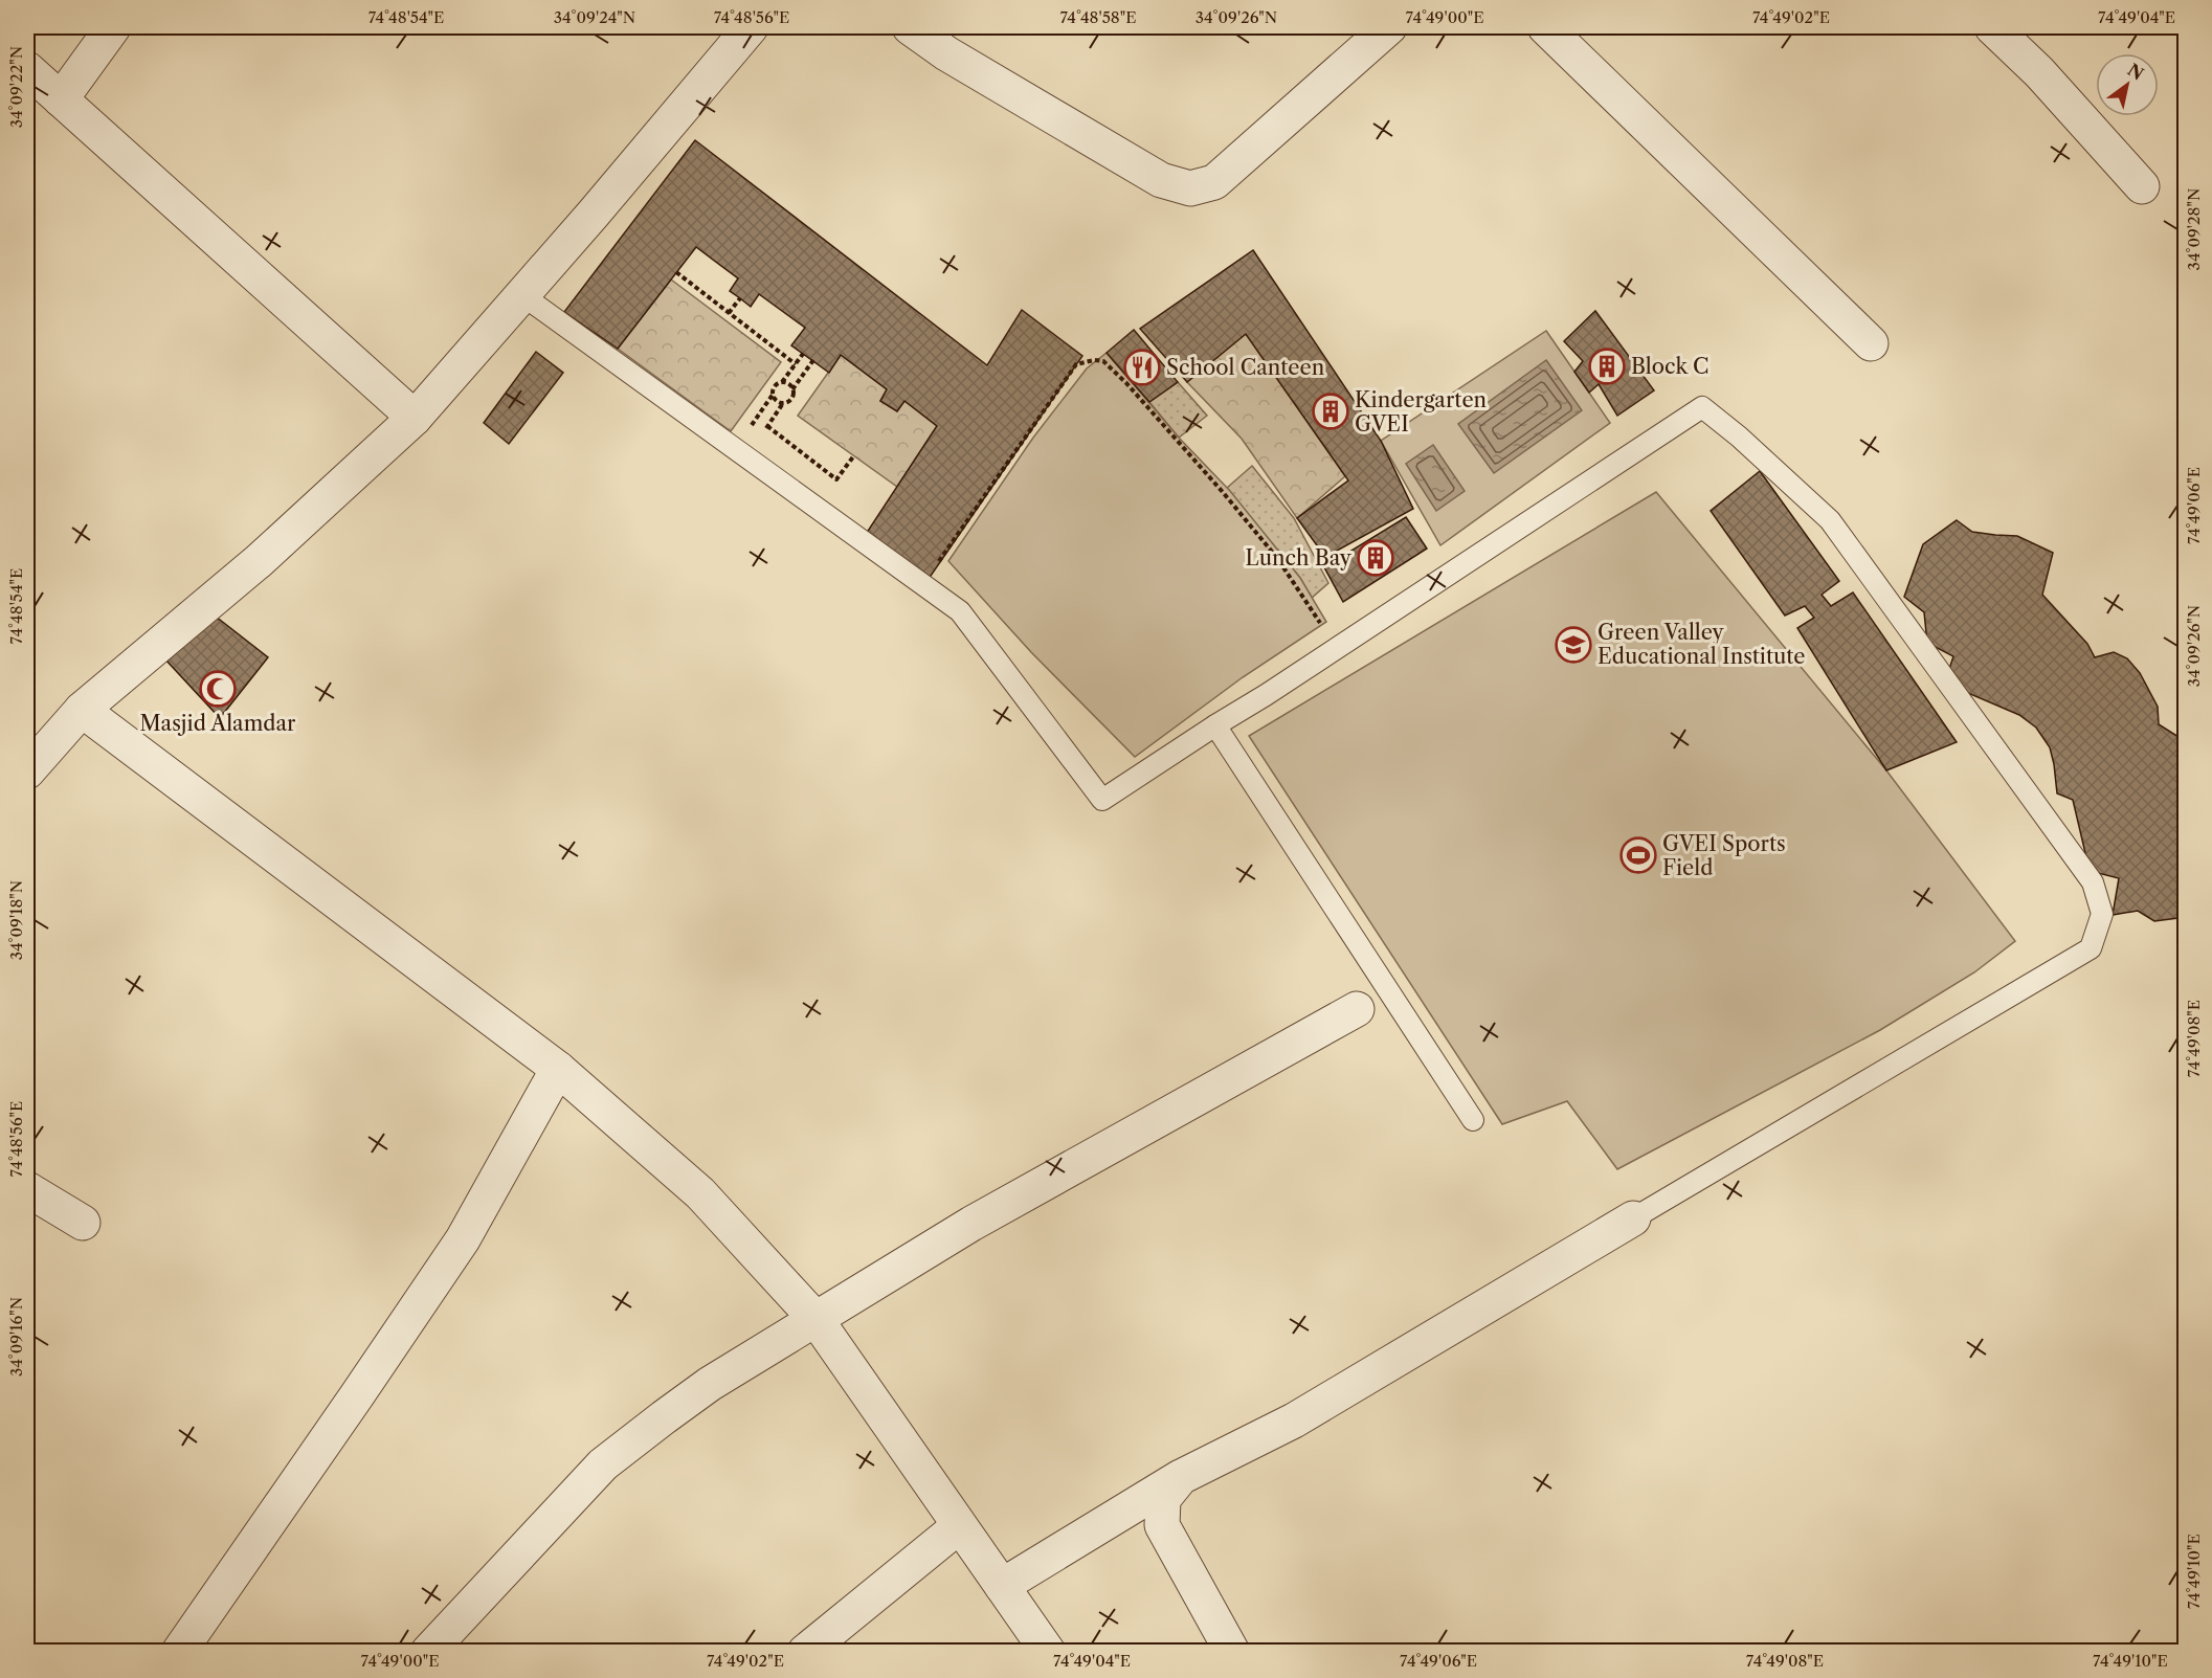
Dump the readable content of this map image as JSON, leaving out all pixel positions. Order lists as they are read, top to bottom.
{
  "places": {
    "building": ["Block C", "Kindergarten GVEI", "Lunch Bay"],
    "restaurant": ["School Canteen"],
    "school or university": ["Green Valley Educational Institute"],
    "mosque": ["Masjid Alamdar"],
    "sports": ["GVEI Sports Field"]
  },
  "north": "top right",
  "coordinates": [
    "74°48'54\"E",
    "34°09'24\"N",
    "74°48'56\"E",
    "74°48'58\"E",
    "34°09'26\"N",
    "74°49'00\"E",
    "74°49'02\"E",
    "74°49'04\"E",
    "34°09'22\"N",
    "34°09'28\"N",
    "74°49'06\"E",
    "34°09'18\"N",
    "74°49'08\"E",
    "34°09'16\"N",
    "74°49'10\"E"
  ]
}
